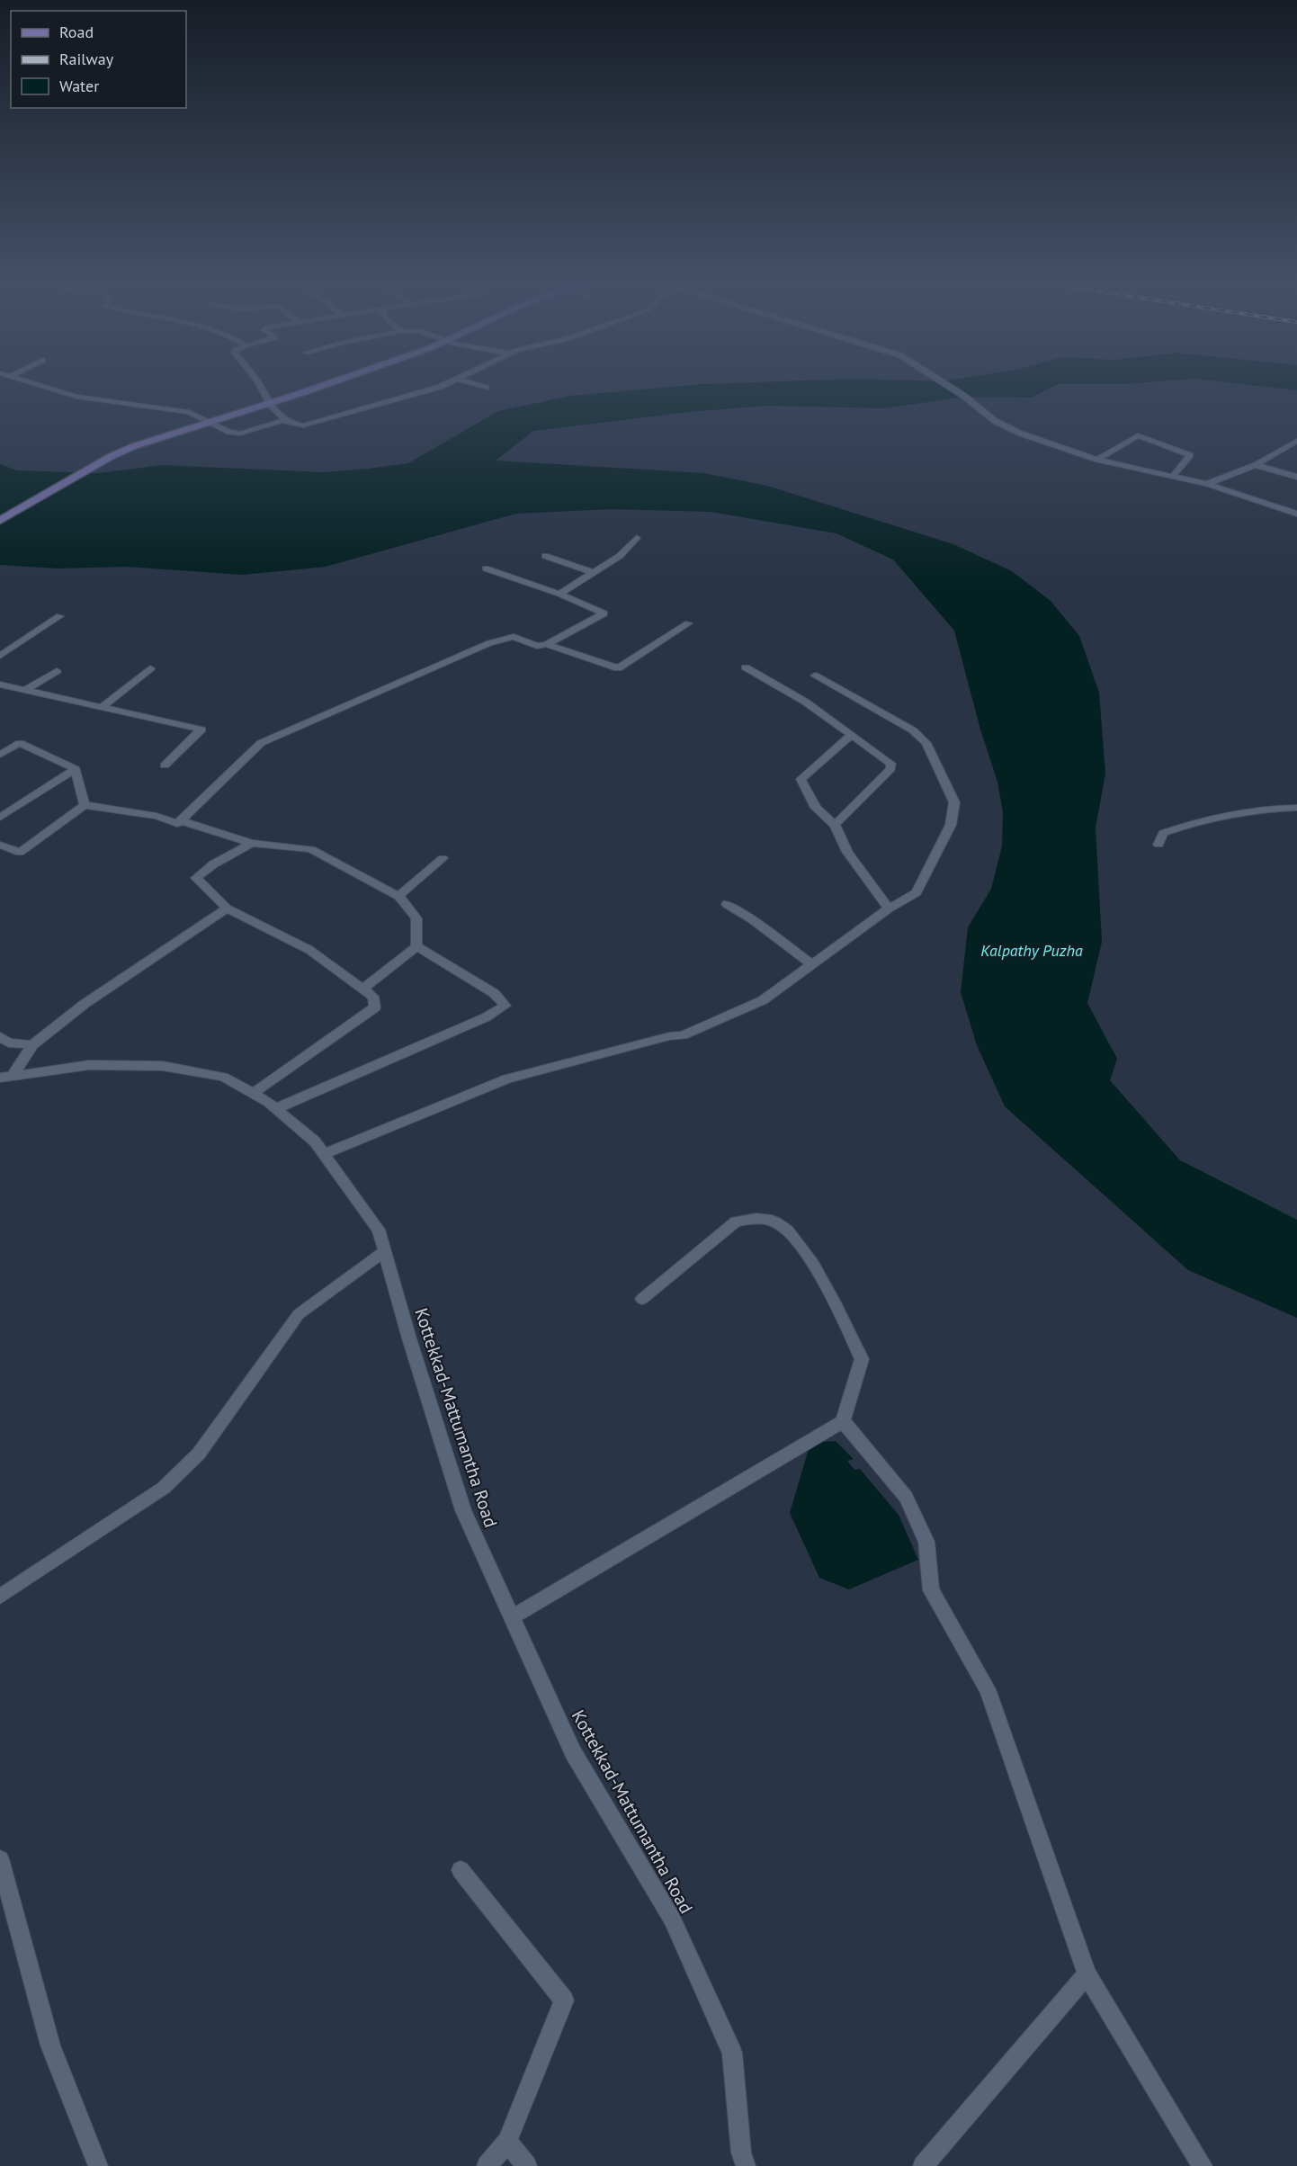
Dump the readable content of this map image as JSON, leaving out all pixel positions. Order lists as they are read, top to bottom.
{
  "streets": {
    "street": ["Kottekkad-Mattumantha Road"]
  },
  "water": ["Kalpathy Puzha"],
  "legend": ["Road", "Railway", "Water"]
}
